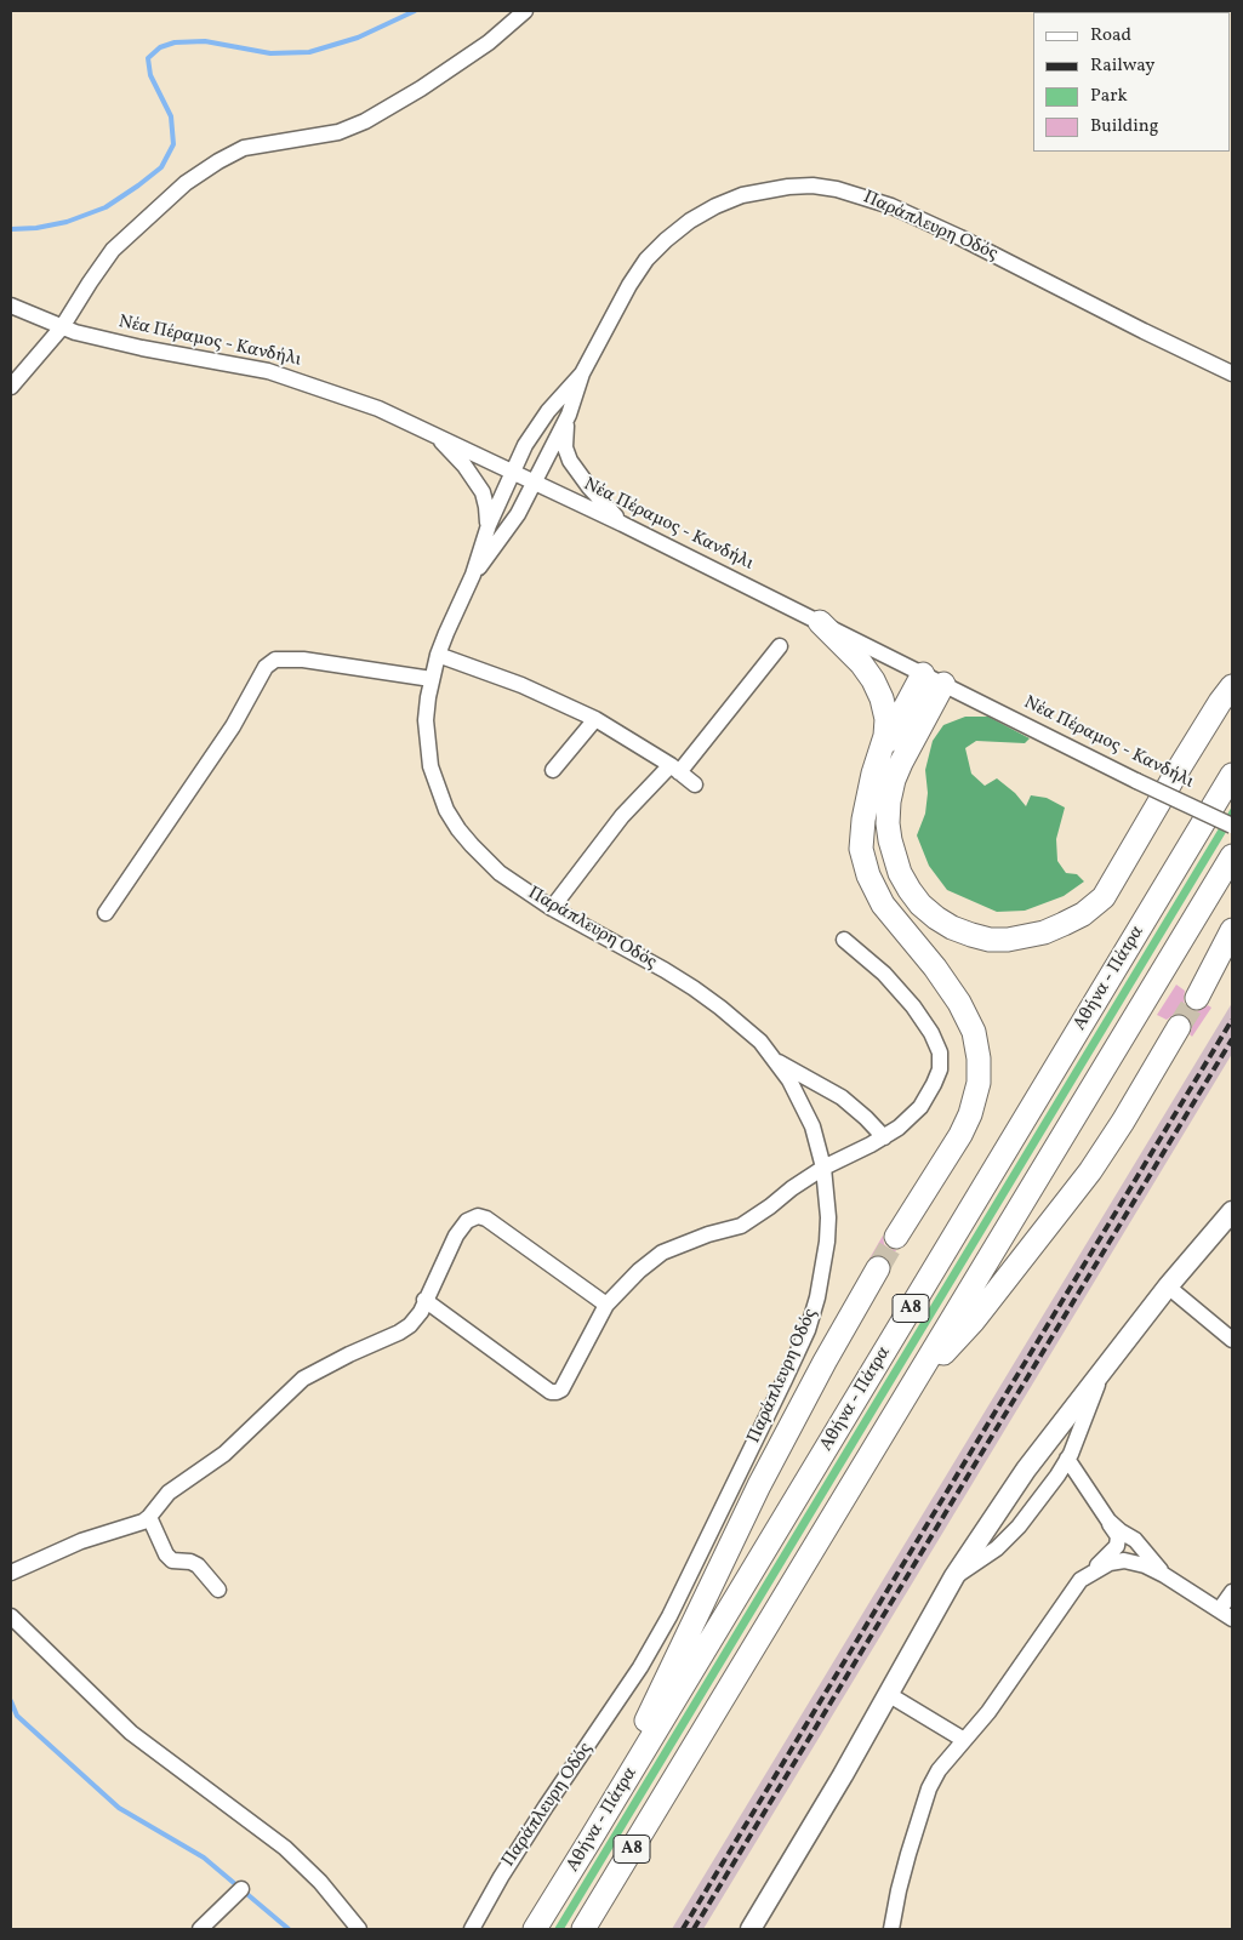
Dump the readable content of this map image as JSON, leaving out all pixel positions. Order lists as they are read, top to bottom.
{
  "streets": {
    "highway": ["Αθήνα - Πάτρα", "Α8"],
    "street": ["Παράπλευρη Οδός", "Νέα Πέραμος - Κανδήλι"]
  },
  "crossings": [
    ["Παράπλευρη Οδός", "Νέα Πέραμος - Κανδήλι"]
  ],
  "legend": [
    "Road",
    "Railway",
    "Park",
    "Building"
  ]
}
